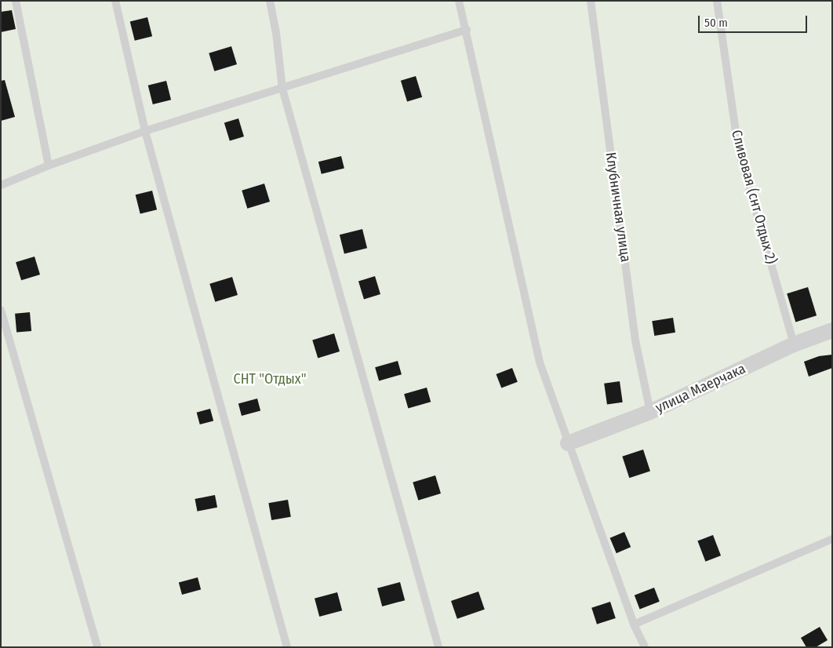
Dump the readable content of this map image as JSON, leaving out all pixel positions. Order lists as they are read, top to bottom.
{
  "streets": {
    "street": ["улица Маерчака"],
    "lane": ["Сливовая (снт Отдых 2)", "Клубничная улица"]
  },
  "crossings": [
    ["Сливовая (снт Отдых 2)", "улица Маерчака"],
    ["Клубничная улица", "улица Маерчака"]
  ],
  "parks": ["СНТ \"Отдых\""],
  "scale_bar": "50 m"
}
